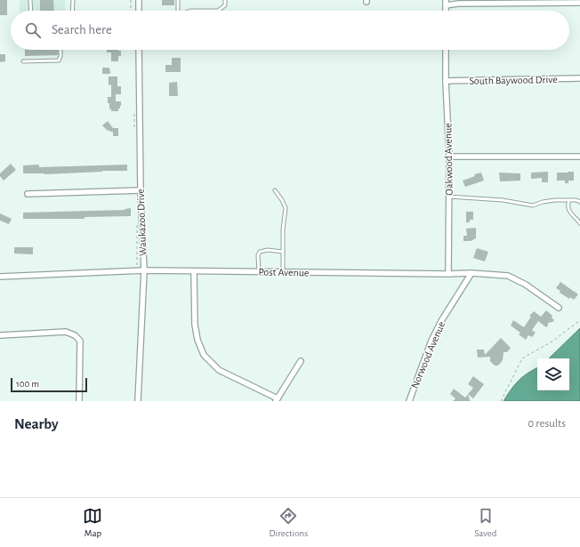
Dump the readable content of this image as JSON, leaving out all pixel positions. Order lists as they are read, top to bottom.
{
  "streets": {
    "street": [
      "South Baywood Drive",
      "Oakwood Avenue",
      "Waukazoo Drive",
      "Post Avenue",
      "Norwood Avenue"
    ]
  },
  "crossings": [
    ["South Baywood Drive", "Oakwood Avenue"],
    ["Oakwood Avenue", "Post Avenue"],
    ["Waukazoo Drive", "Post Avenue"],
    ["Post Avenue", "Norwood Avenue"]
  ],
  "scale_bar": "100 m",
  "page": {
    "search": "Search here",
    "scale": "100 m",
    "heading": ["Nearby", "0 results"],
    "nav": ["Map", "Directions", "Saved"]
  }
}
